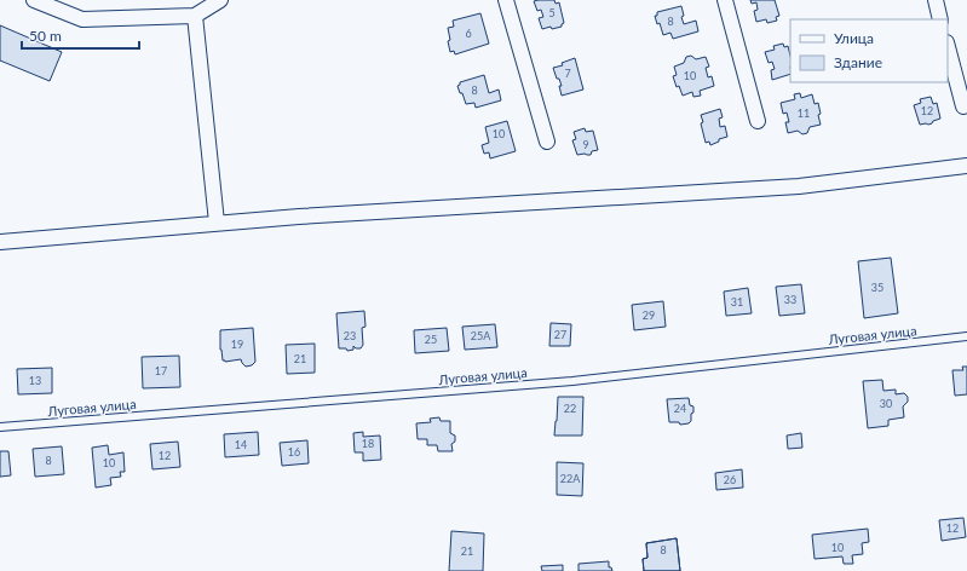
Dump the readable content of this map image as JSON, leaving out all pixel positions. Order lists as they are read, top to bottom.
{
  "streets": {
    "lane": ["Луговая улица"]
  },
  "house_numbers": [
    "5",
    "8",
    "6",
    "7",
    "10",
    "8",
    "12",
    "11",
    "10",
    "9",
    "35",
    "33",
    "31",
    "29",
    "27",
    "23",
    "25А",
    "25",
    "19",
    "21",
    "17",
    "13",
    "30",
    "22",
    "24",
    "18",
    "14",
    "16",
    "12",
    "8",
    "10",
    "22А",
    "26",
    "12",
    "10",
    "8",
    "21"
  ],
  "legend": ["Улица", "Здание"],
  "scale_bar": "50 m"
}
